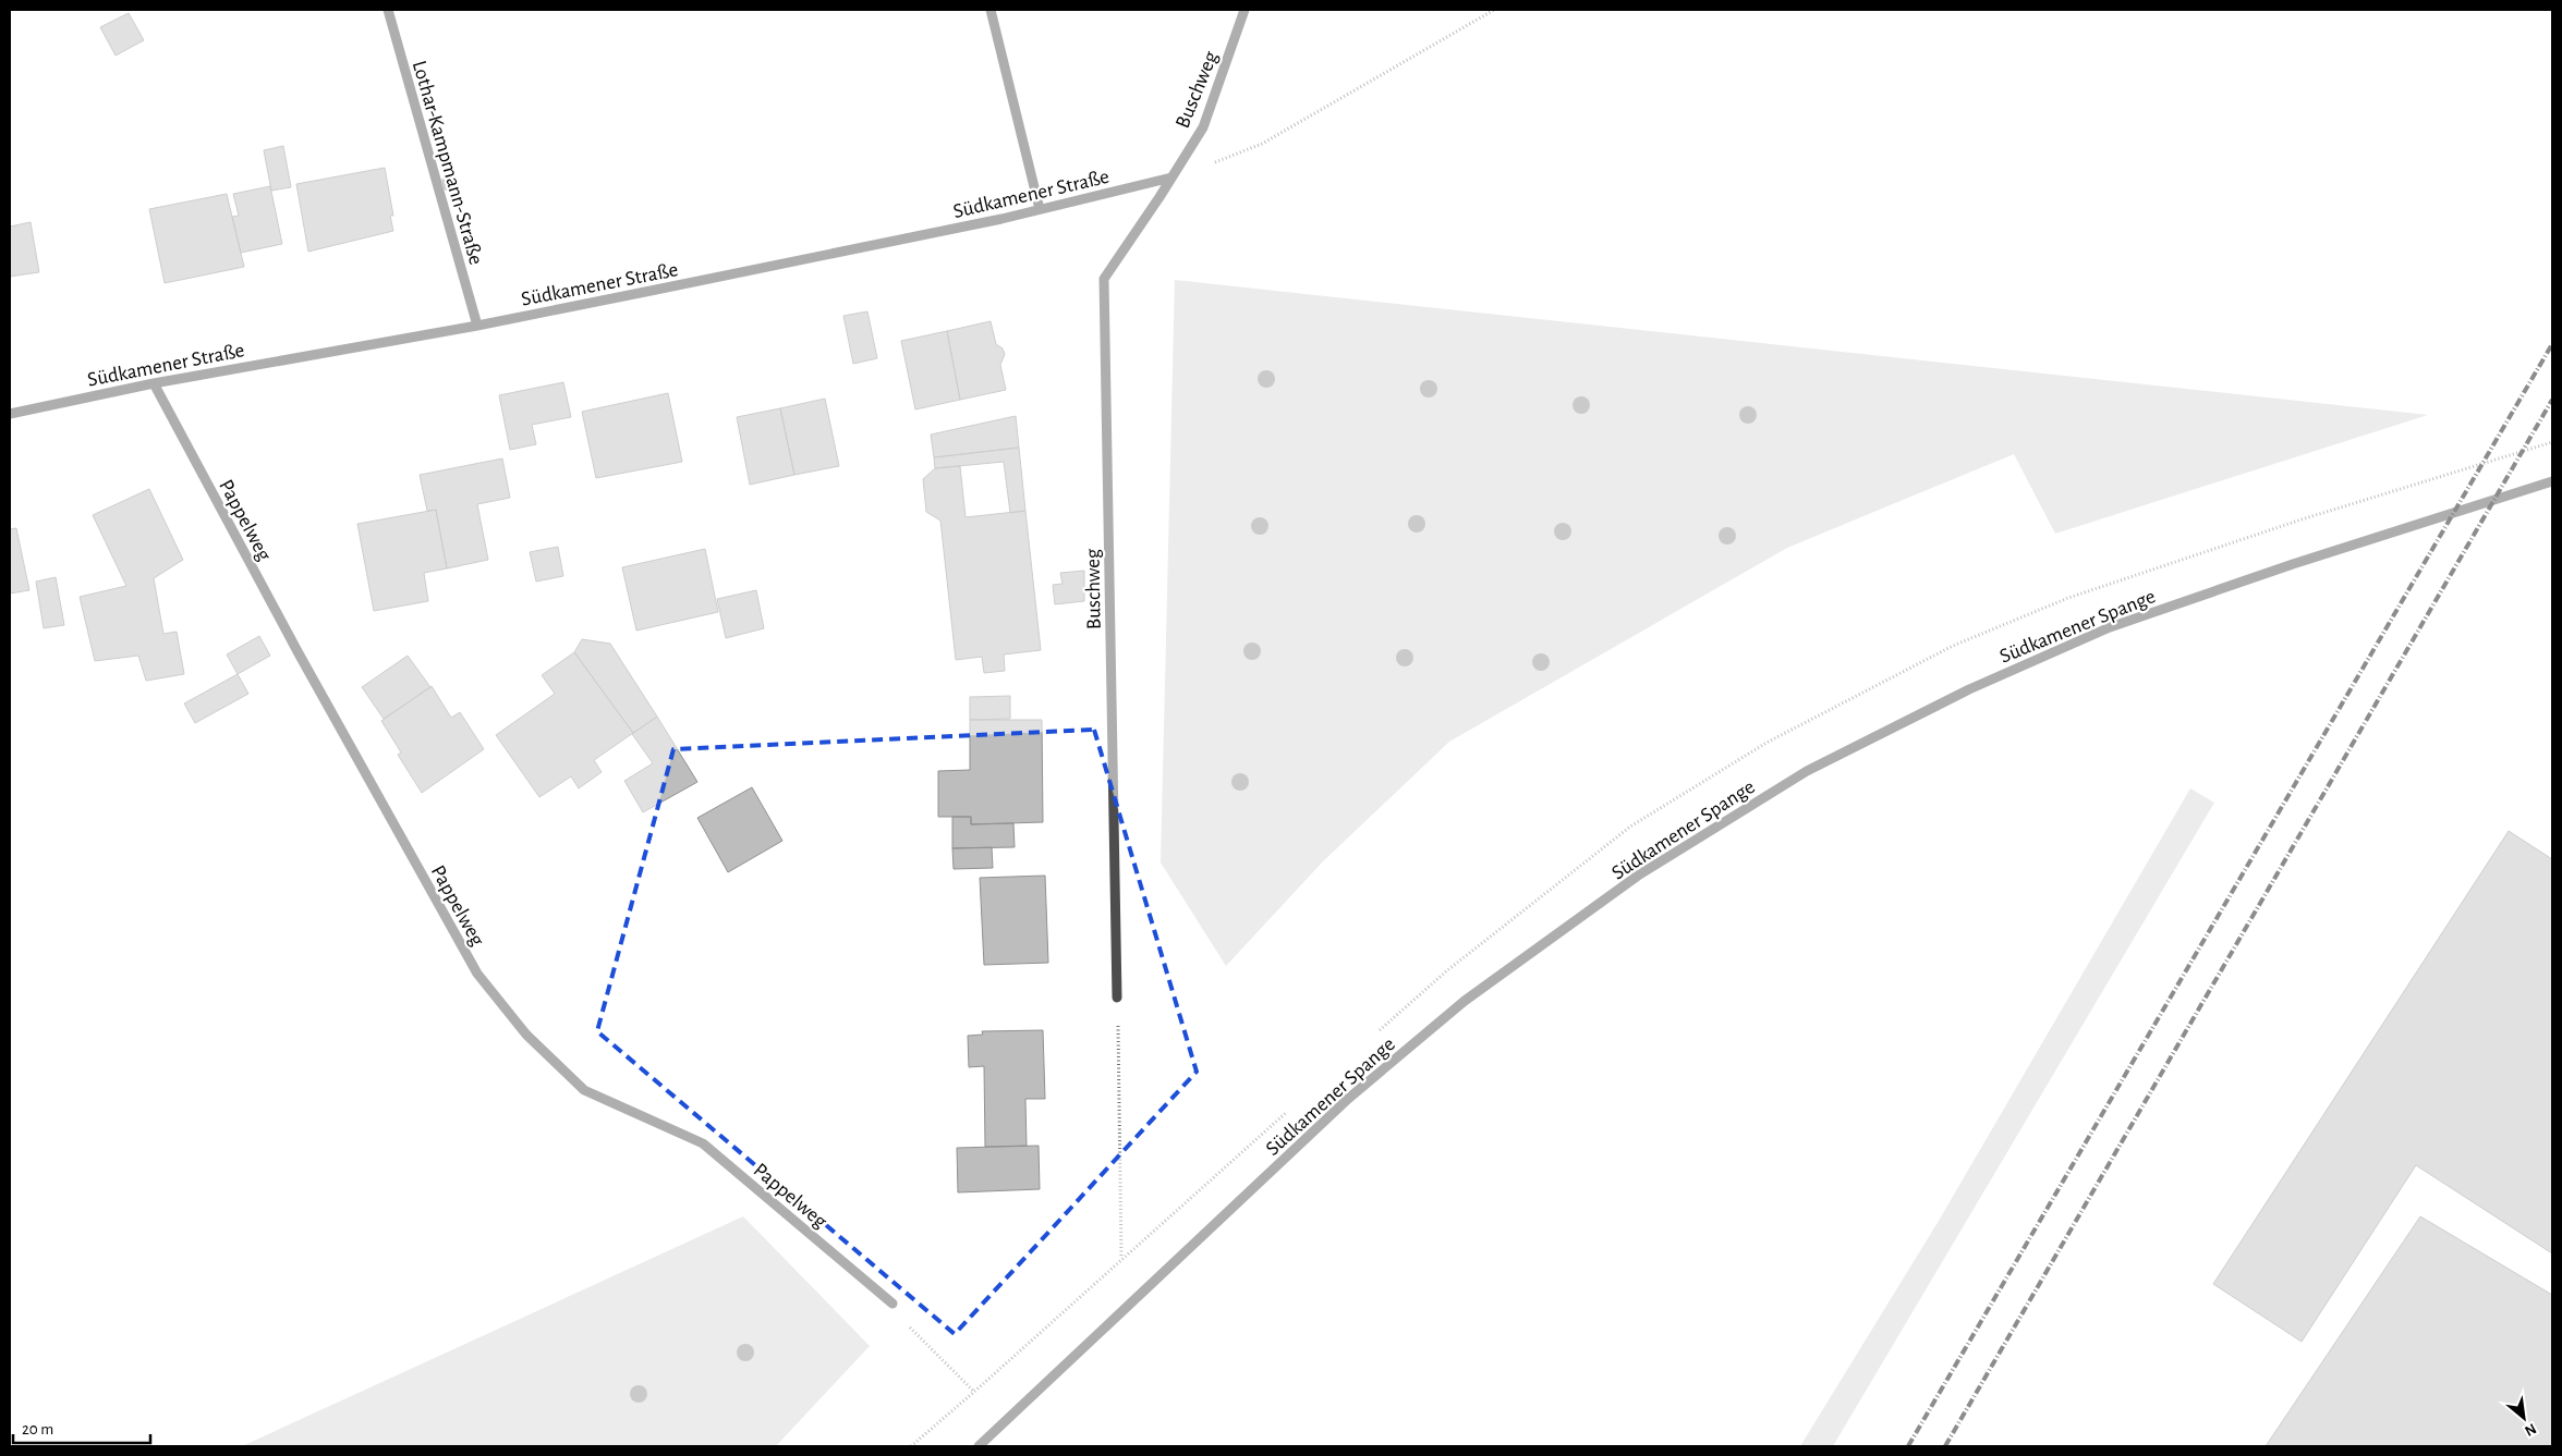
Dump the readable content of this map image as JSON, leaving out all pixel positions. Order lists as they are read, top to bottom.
{
  "streets": {
    "street": [
      "Buschweg",
      "Lothar-Kampmann-Straße",
      "Südkamener Straße",
      "Pappelweg",
      "Südkamener Spange"
    ]
  },
  "crossings": [
    ["Buschweg", "Südkamener Straße"],
    ["Lothar-Kampmann-Straße", "Südkamener Straße"],
    ["Südkamener Straße", "Pappelweg"]
  ],
  "scale_bar": "20 m",
  "north": "bottom right"
}
